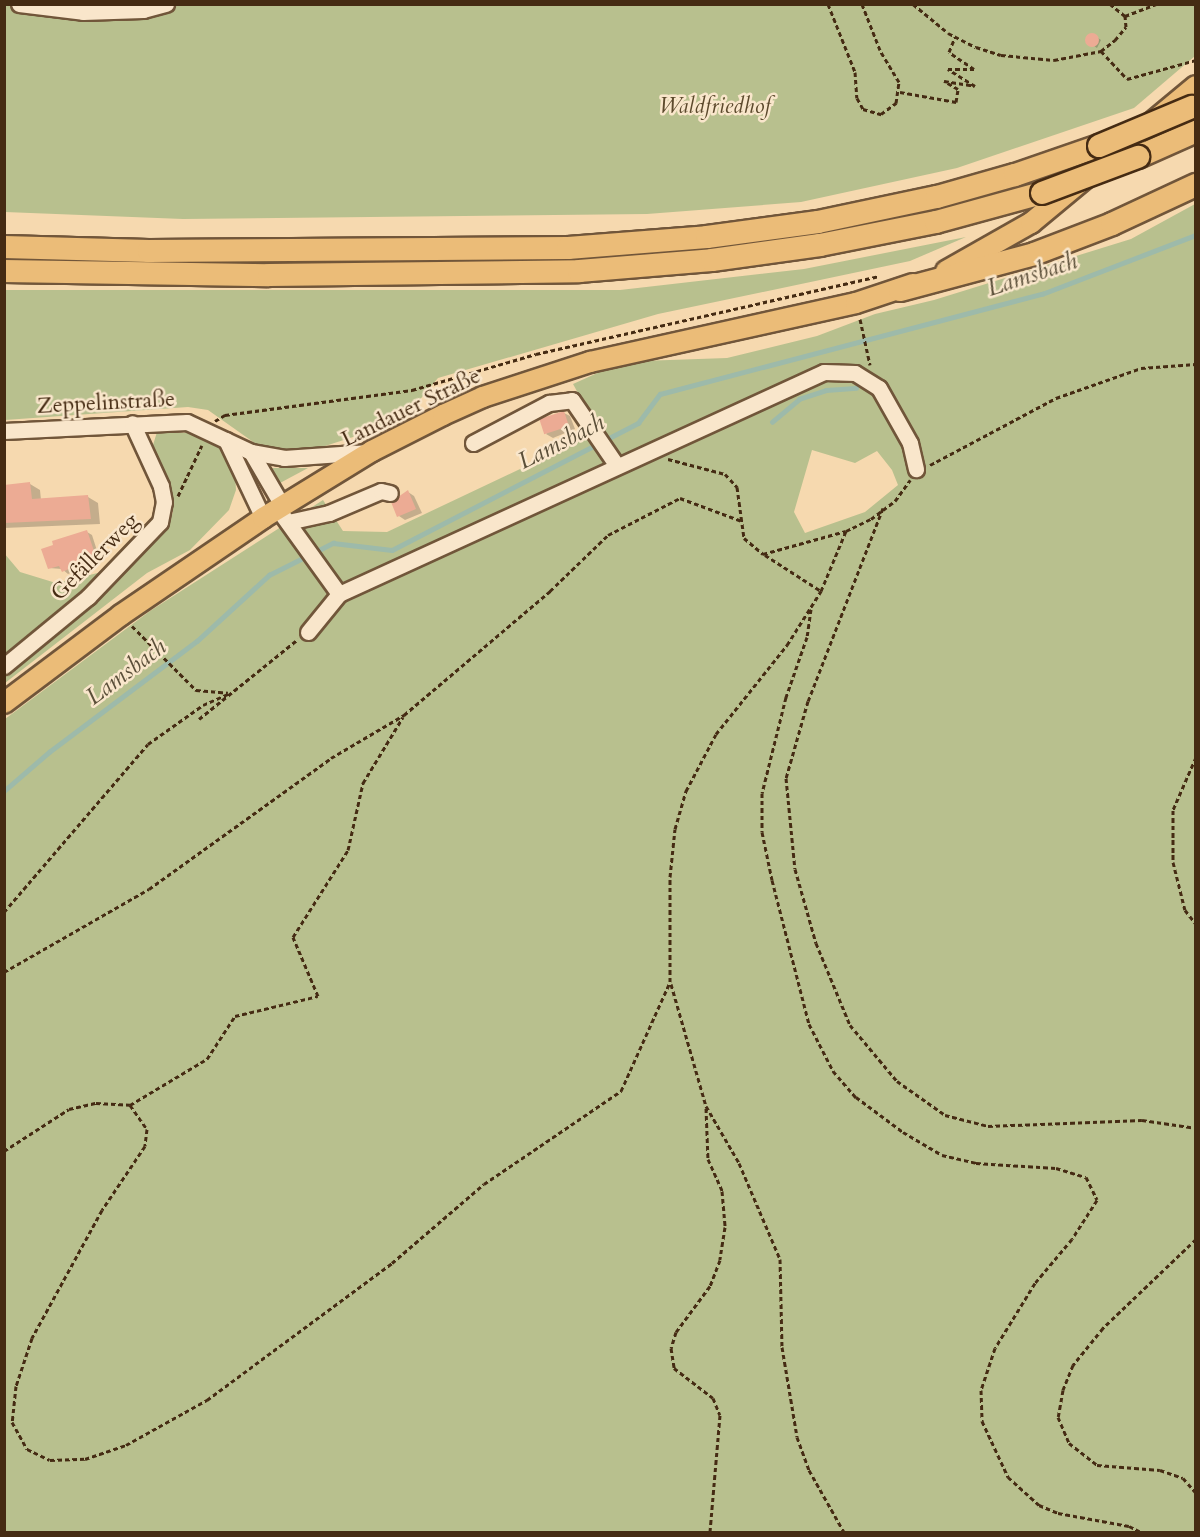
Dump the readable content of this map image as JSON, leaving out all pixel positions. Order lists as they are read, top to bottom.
{
  "streets": {
    "main road": ["Landauer Straße"],
    "street": ["Zeppelinstraße", "Gefällerweg"]
  },
  "crossings": [
    ["Zeppelinstraße", "Gefällerweg"]
  ],
  "water": ["Lamsbach"],
  "parks": ["Waldfriedhof"]
}
